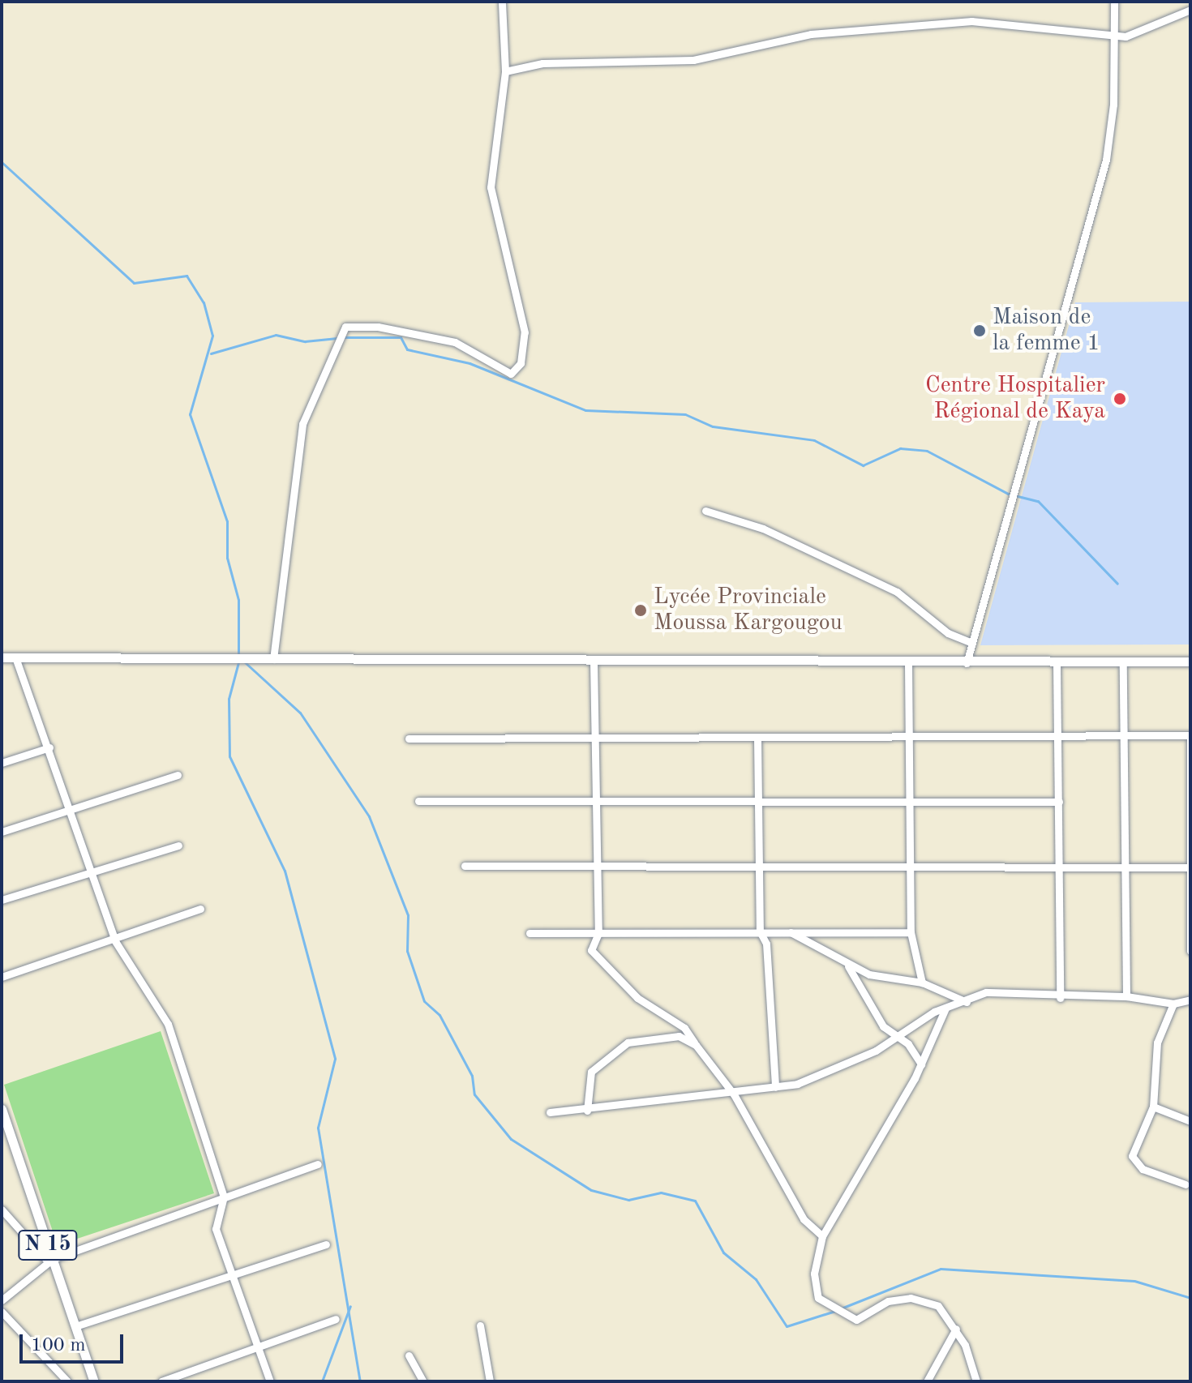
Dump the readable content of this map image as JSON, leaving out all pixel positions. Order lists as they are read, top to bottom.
{
  "streets": {
    "main road": ["N 15"]
  },
  "places": ["Maison de la femme 1", "Centre Hospitalier Régional de Kaya", "Lycée Provinciale Moussa Kargougou"],
  "scale_bar": "100 m"
}
